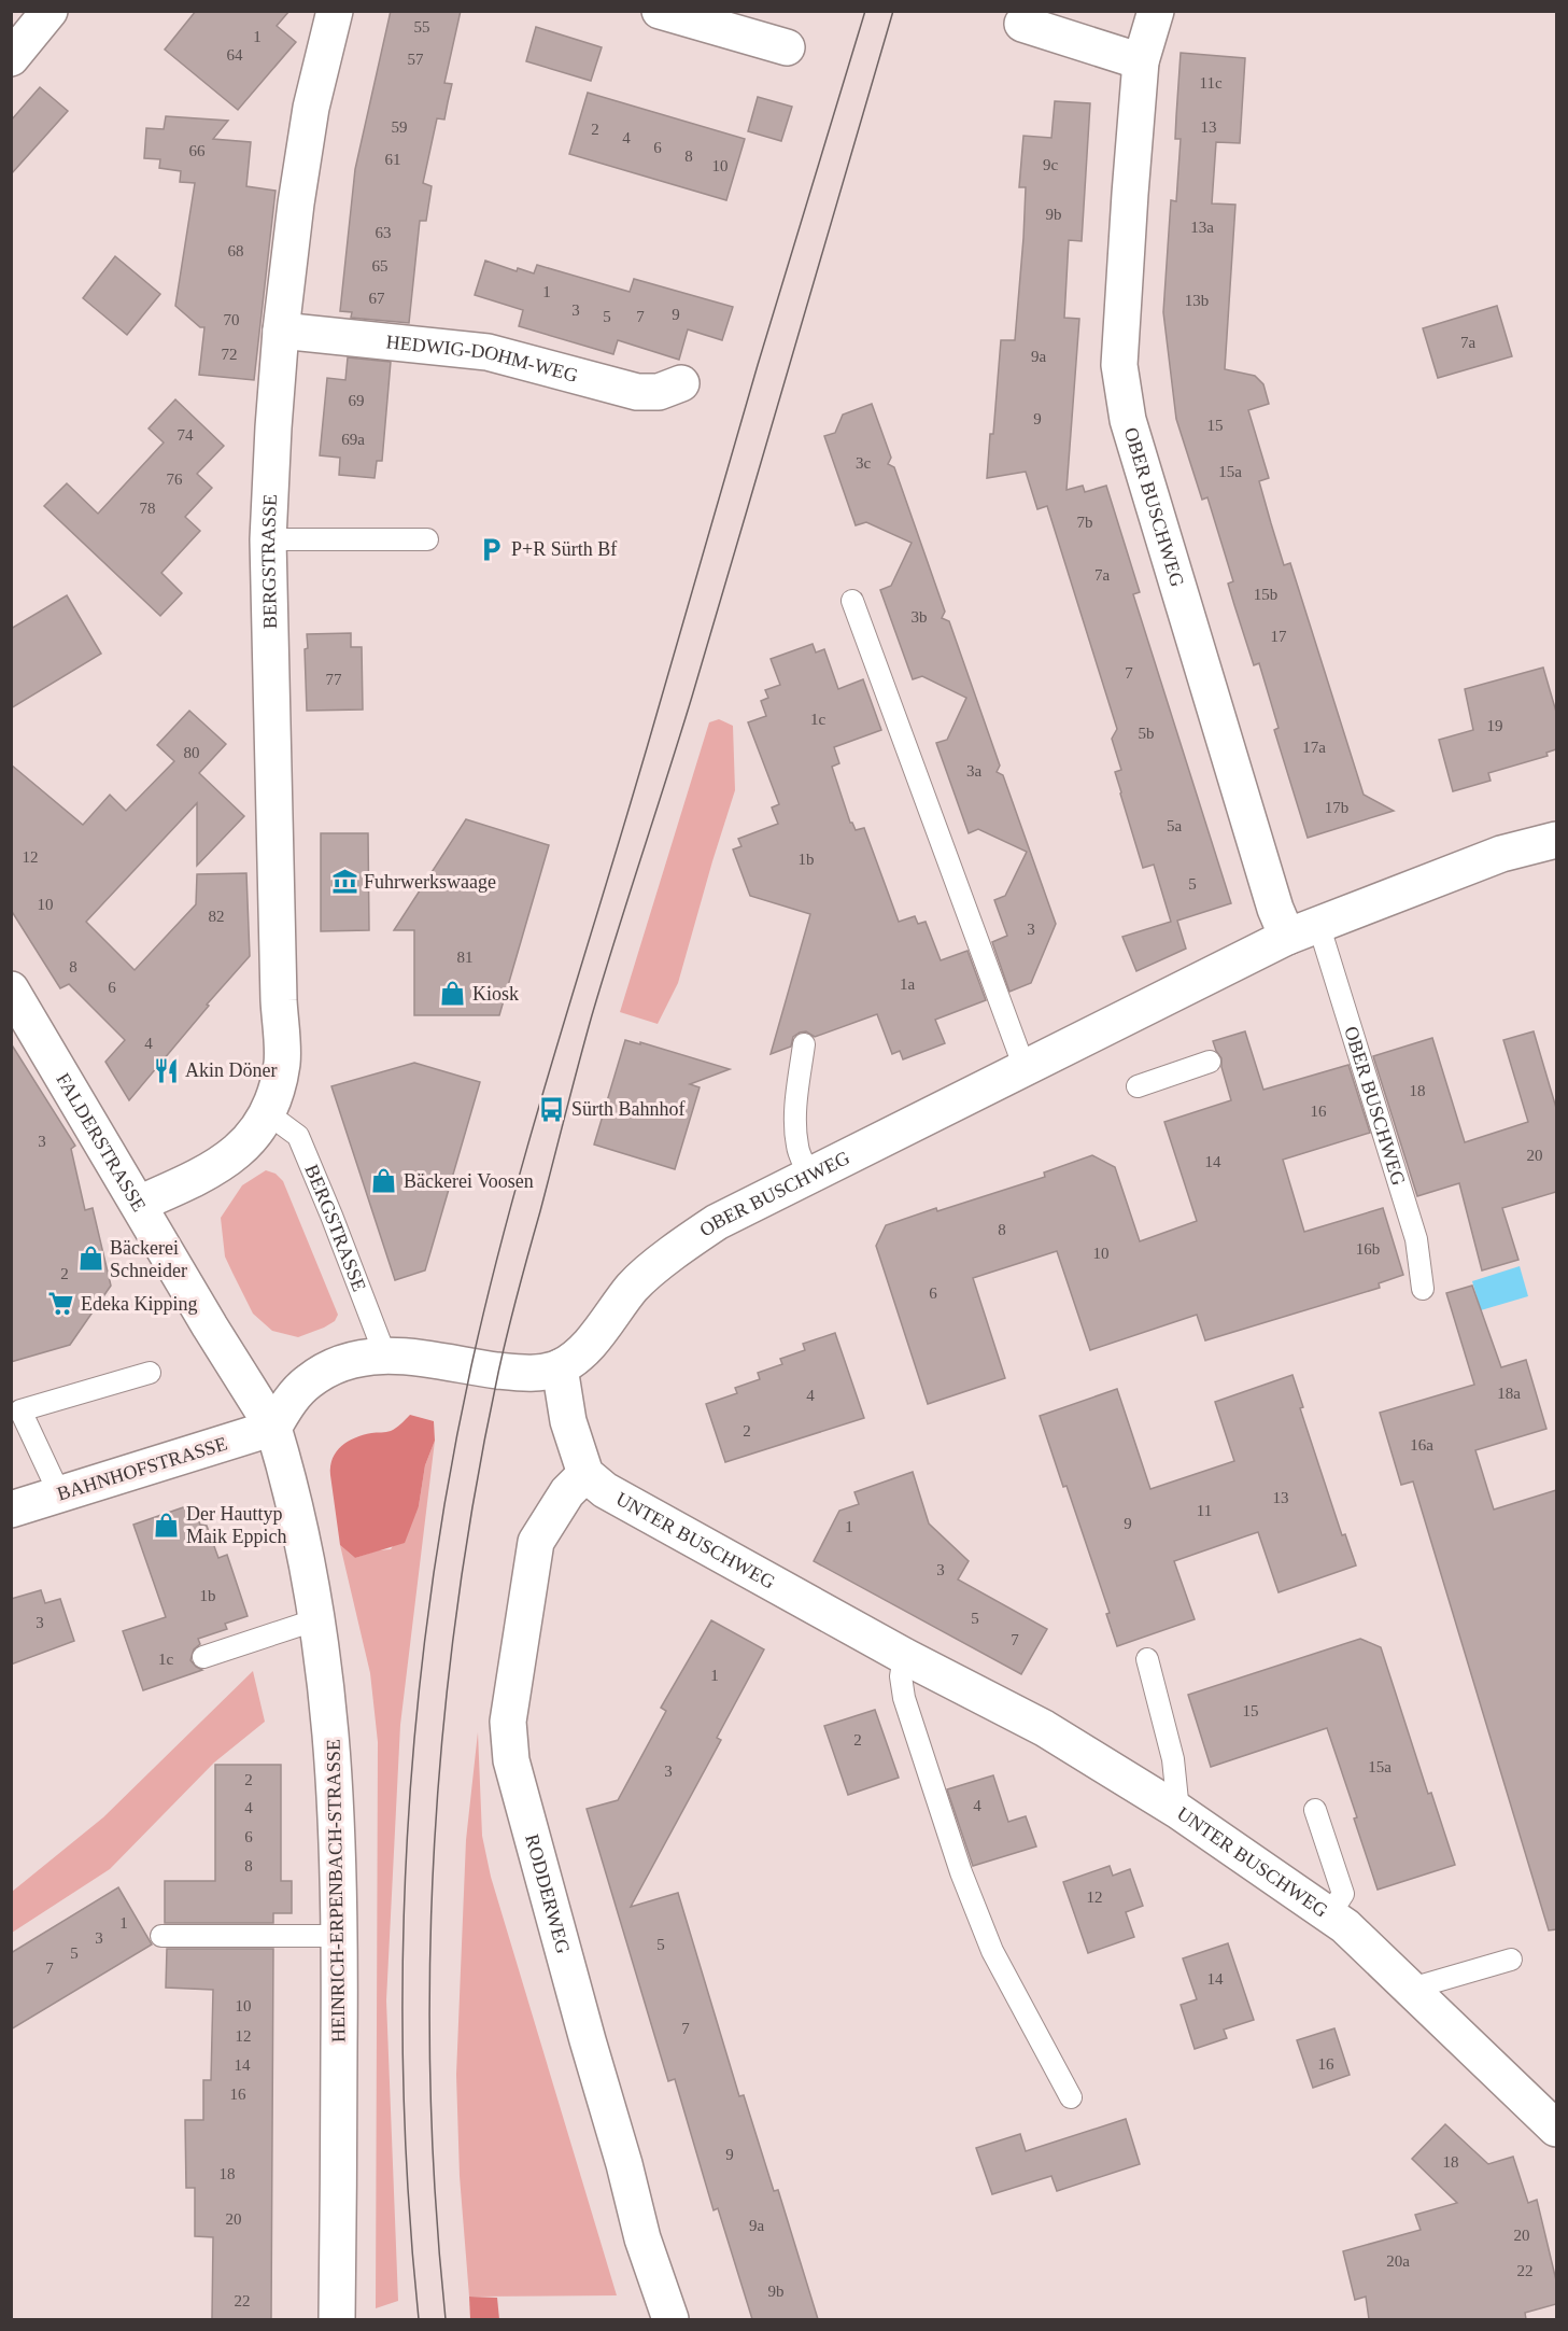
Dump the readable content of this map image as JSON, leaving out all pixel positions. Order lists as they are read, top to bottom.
{
  "streets": {
    "street": [
      "HEDWIG-DOHM-WEG",
      "OBER BUSCHWEG",
      "BERGSTRASSE",
      "FALDERSTRASSE",
      "BAHNHOFSTRASSE",
      "UNTER BUSCHWEG",
      "HEINRICH-ERPENBACH-STRASSE",
      "RODDERWEG"
    ]
  },
  "crossings": [
    ["HEDWIG-DOHM-WEG", "BERGSTRASSE"],
    ["BERGSTRASSE", "FALDERSTRASSE"],
    ["FALDERSTRASSE", "BAHNHOFSTRASSE"],
    ["FALDERSTRASSE", "HEINRICH-ERPENBACH-STRASSE"],
    ["BAHNHOFSTRASSE", "HEINRICH-ERPENBACH-STRASSE"],
    ["UNTER BUSCHWEG", "RODDERWEG"]
  ],
  "places": {
    "parking": ["P+R Sürth Bf"],
    "museum": ["Fuhrwerkswaage"],
    "shop": [
      "Kiosk",
      "Bäckerei Voosen",
      "Bäckerei Schneider",
      "Der Hauttyp Maik Eppich"
    ],
    "restaurant": ["Akin Döner"],
    "bus stop": ["Sürth Bahnhof"],
    "supermarket": ["Edeka Kipping"]
  },
  "house_numbers": [
    "55",
    "1",
    "64",
    "57",
    "11c",
    "59",
    "13",
    "2",
    "4",
    "6",
    "66",
    "8",
    "61",
    "9c",
    "10",
    "9b",
    "13a",
    "63",
    "68",
    "65",
    "1",
    "67",
    "13b",
    "3",
    "9",
    "5",
    "7",
    "70",
    "7a",
    "72",
    "9a",
    "69",
    "9",
    "15",
    "74",
    "69a",
    "3c",
    "15a",
    "76",
    "78",
    "7b",
    "7a",
    "15b",
    "3b",
    "17",
    "7",
    "77",
    "1c",
    "19",
    "5b",
    "17a",
    "80",
    "3a",
    "17b",
    "5a",
    "12",
    "1b",
    "5",
    "10",
    "82",
    "3",
    "81",
    "8",
    "1a",
    "6",
    "4",
    "18",
    "16",
    "3",
    "20",
    "14",
    "8",
    "16b",
    "10",
    "2",
    "6",
    "18a",
    "4",
    "2",
    "16a",
    "13",
    "11",
    "9",
    "1",
    "3",
    "1b",
    "5",
    "3",
    "7",
    "1c",
    "1",
    "15",
    "2",
    "15a",
    "3",
    "2",
    "4",
    "4",
    "6",
    "8",
    "12",
    "1",
    "3",
    "5",
    "5",
    "7",
    "14",
    "10",
    "7",
    "12",
    "16",
    "14",
    "16",
    "9",
    "18",
    "18",
    "20",
    "9a",
    "20",
    "20a",
    "22",
    "9b",
    "22"
  ]
}
